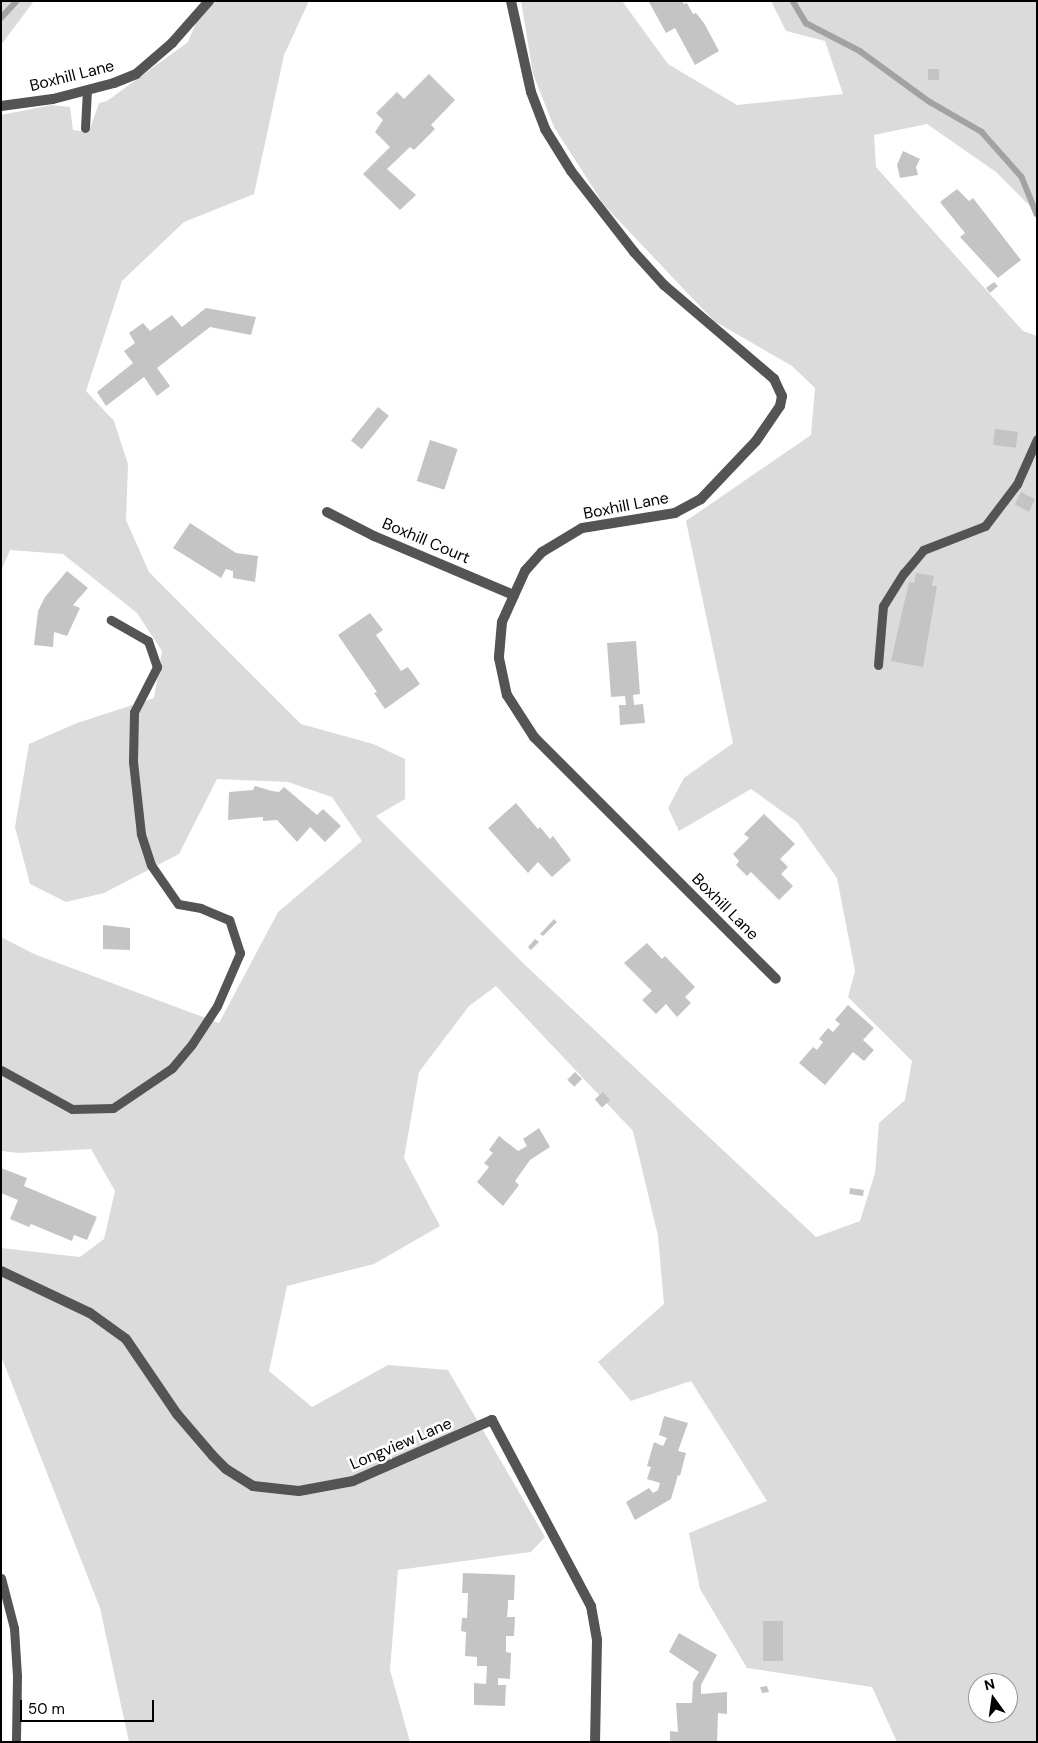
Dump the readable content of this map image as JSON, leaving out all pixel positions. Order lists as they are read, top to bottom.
{
  "streets": {
    "street": ["Boxhill Lane", "Boxhill Court", "Longview Lane"]
  },
  "crossings": [
    ["Boxhill Lane", "Boxhill Court"]
  ],
  "scale_bar": "50 m",
  "north": "top"
}
